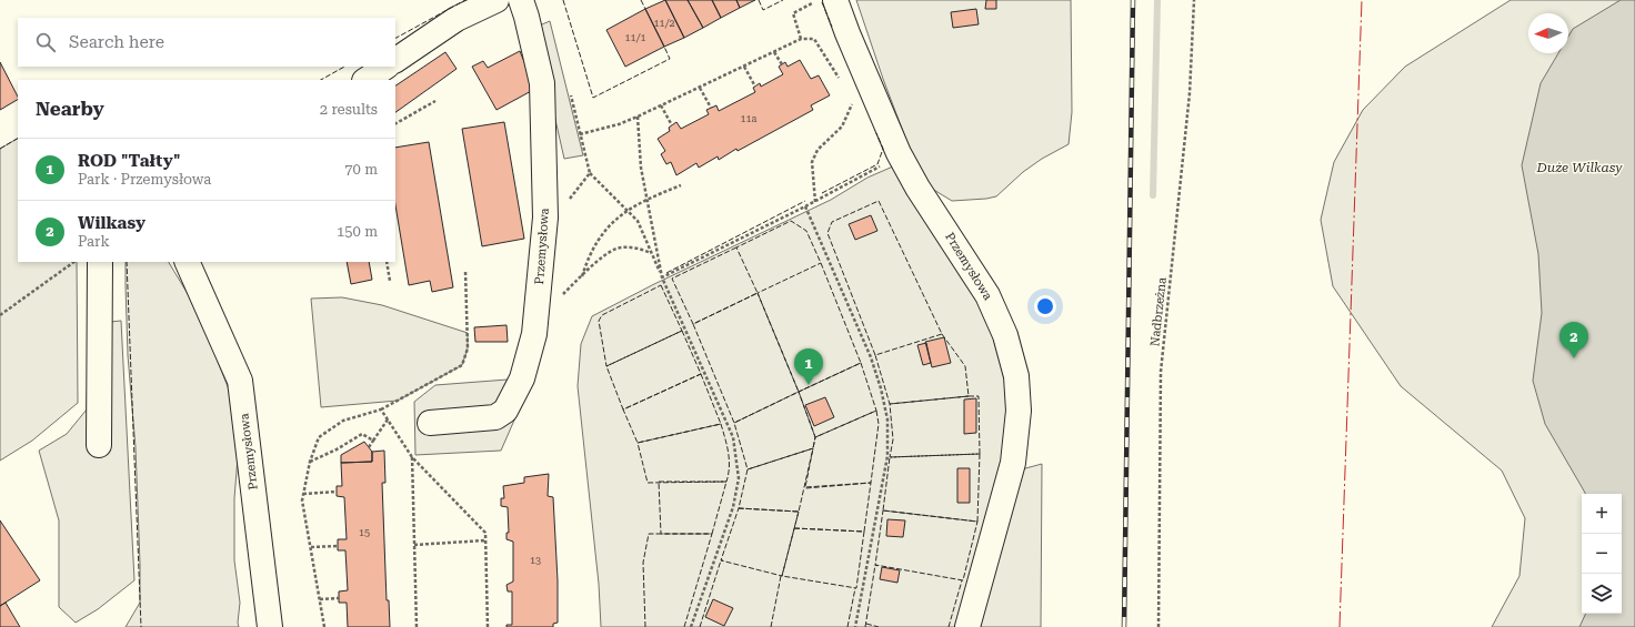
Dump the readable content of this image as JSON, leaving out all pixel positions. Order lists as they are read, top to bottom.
{
  "streets": {
    "street": ["Przemysłowa"],
    "path": ["Nadbrzeżna"]
  },
  "water": ["Duże Wilkasy"],
  "house_numbers": [
    "11/2",
    "11/1",
    "11a",
    "15",
    "13"
  ],
  "north": "left",
  "page": {
    "search": "Search here",
    "heading": ["Nearby", "2 results"],
    "list": [
      {
        "mark": "1",
        "name": "ROD \"Tałty\"",
        "note": "Park · Przemysłowa",
        "value": "70 m"
      },
      {
        "mark": "2",
        "name": "Wilkasy",
        "note": "Park",
        "value": "150 m"
      }
    ],
    "pins": ["2", "1"],
    "map_buttons": ["+", "−"]
  }
}
